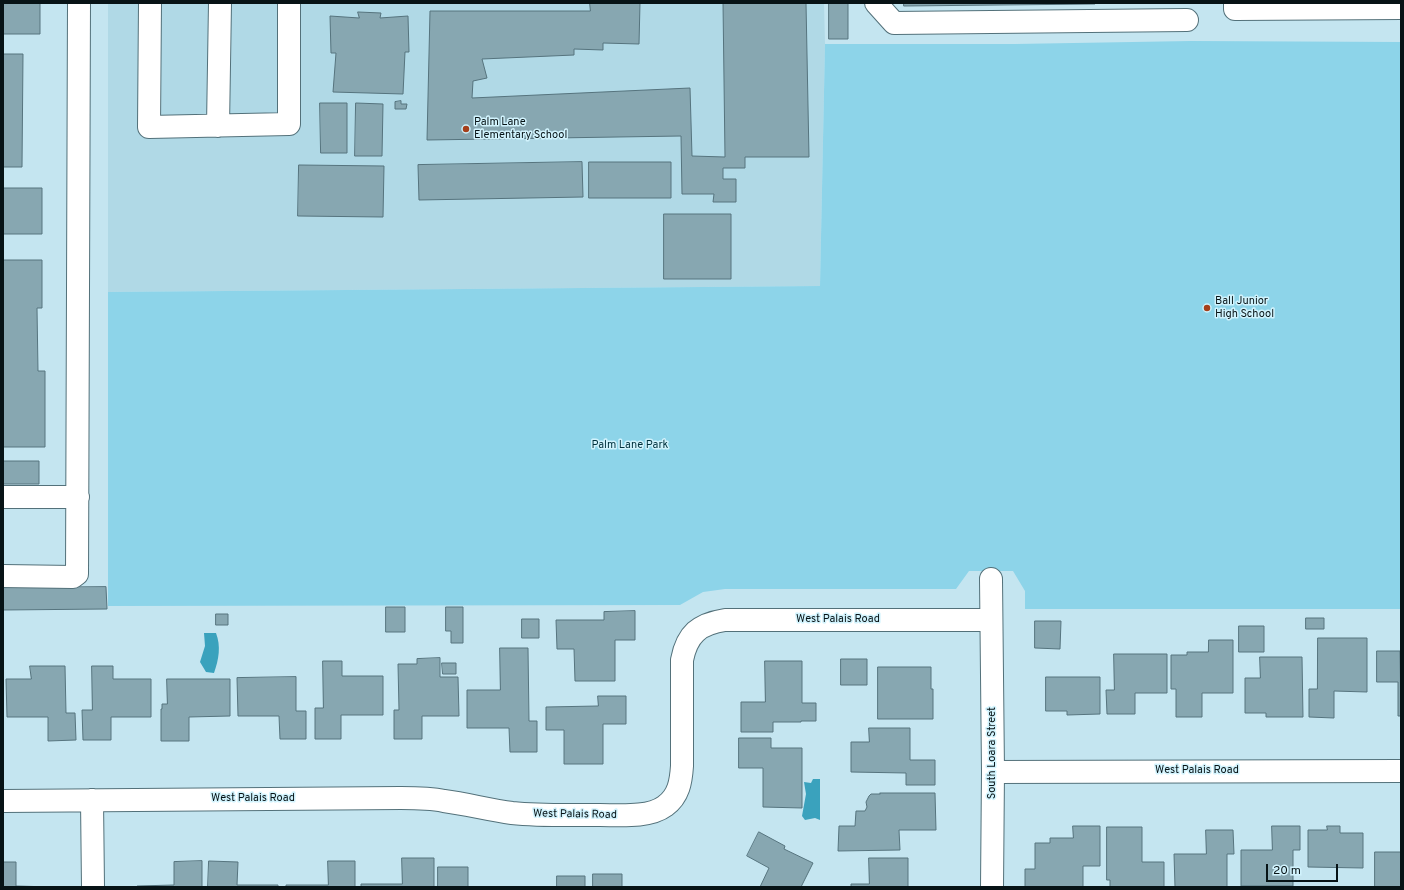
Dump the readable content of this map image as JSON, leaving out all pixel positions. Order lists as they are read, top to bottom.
{
  "streets": {
    "street": ["West Palais Road", "South Loara Street"]
  },
  "crossings": [
    ["West Palais Road", "South Loara Street"]
  ],
  "parks": ["Palm Lane Park"],
  "places": ["Palm Lane Elementary School", "Ball Junior High School"],
  "scale_bar": "20 m"
}
